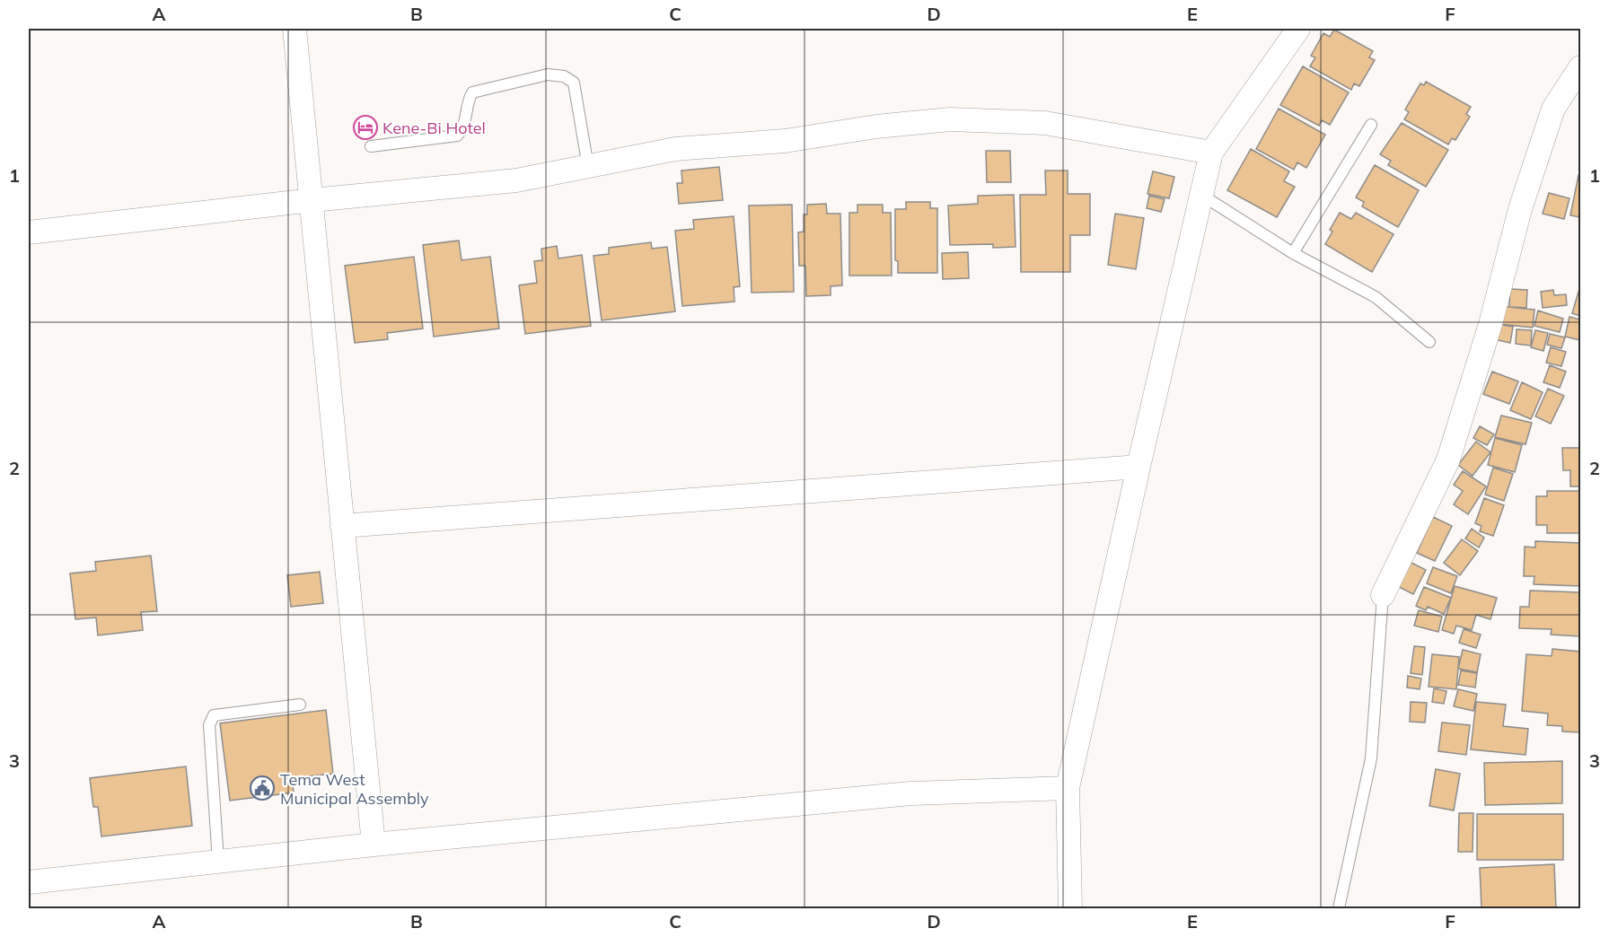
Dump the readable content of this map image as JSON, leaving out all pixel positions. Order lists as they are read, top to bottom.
{
  "places": {
    "hotel": ["Kene-Bi Hotel"],
    "public building": ["Tema West Municipal Assembly"]
  },
  "grid": {
    "columns": [
      "A",
      "B",
      "C",
      "D",
      "E",
      "F"
    ],
    "rows": ["1", "2", "3"]
  }
}
